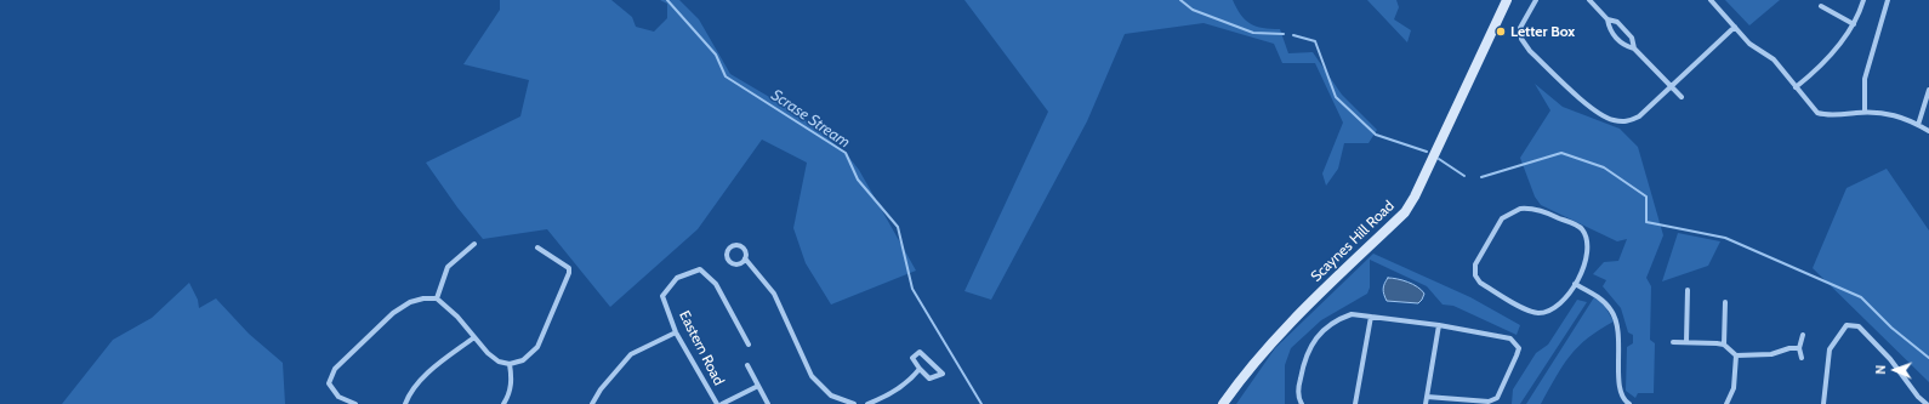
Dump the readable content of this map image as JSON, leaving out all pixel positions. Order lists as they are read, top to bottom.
{
  "streets": {
    "main road": ["Scaynes Hill Road"],
    "street": ["Eastern Road"]
  },
  "water": ["Scrase Stream"],
  "places": ["Letter Box"],
  "north": "left"
}
